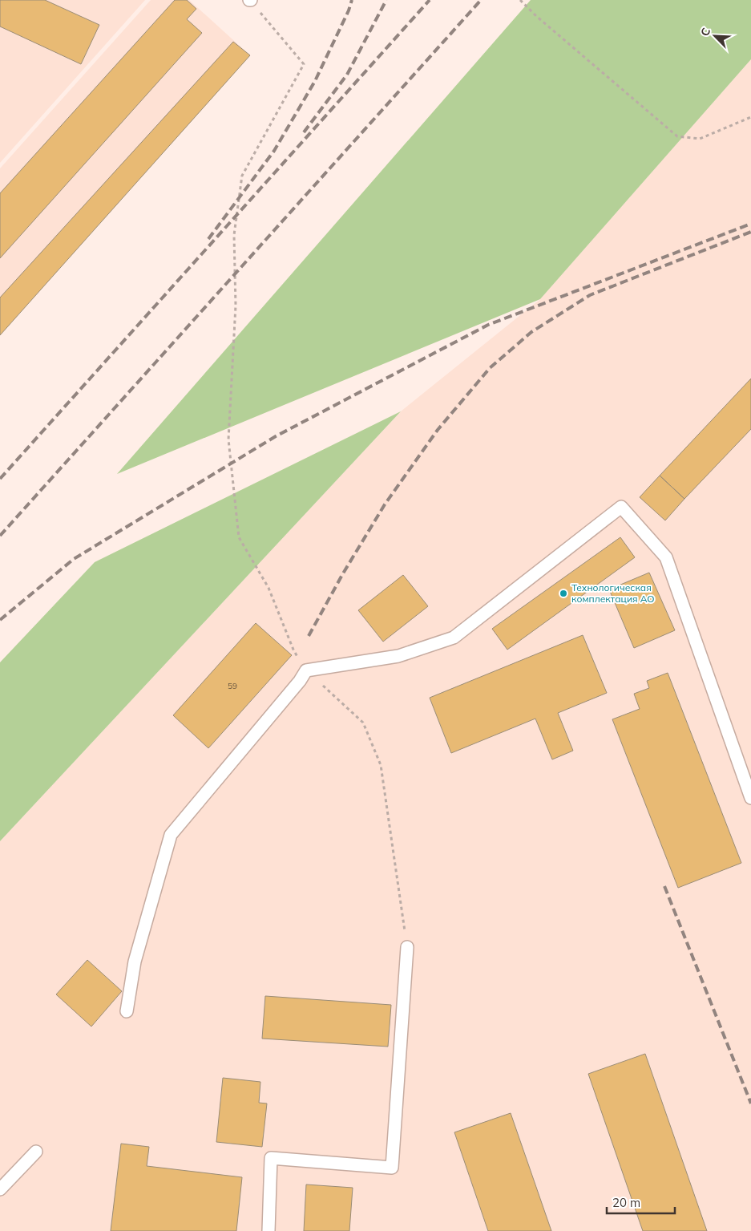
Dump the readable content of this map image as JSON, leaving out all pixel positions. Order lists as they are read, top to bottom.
{
  "places": ["Технологическая комплектация АО"],
  "house_numbers": ["59"],
  "scale_bar": "20 m",
  "north": "top left"
}
